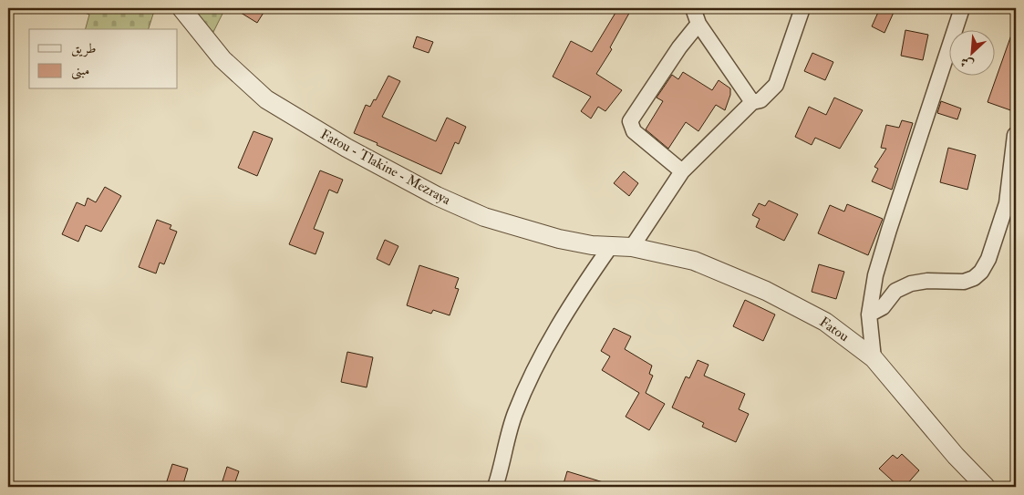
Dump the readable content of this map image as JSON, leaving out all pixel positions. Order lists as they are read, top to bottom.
{
  "streets": {
    "street": ["Fatou - Tlakine - Mezraya", "Fatou"]
  },
  "crossings": [
    ["Fatou - Tlakine - Mezraya", "Fatou"]
  ],
  "legend": ["طريق", "مبنى"],
  "north": "bottom left"
}
